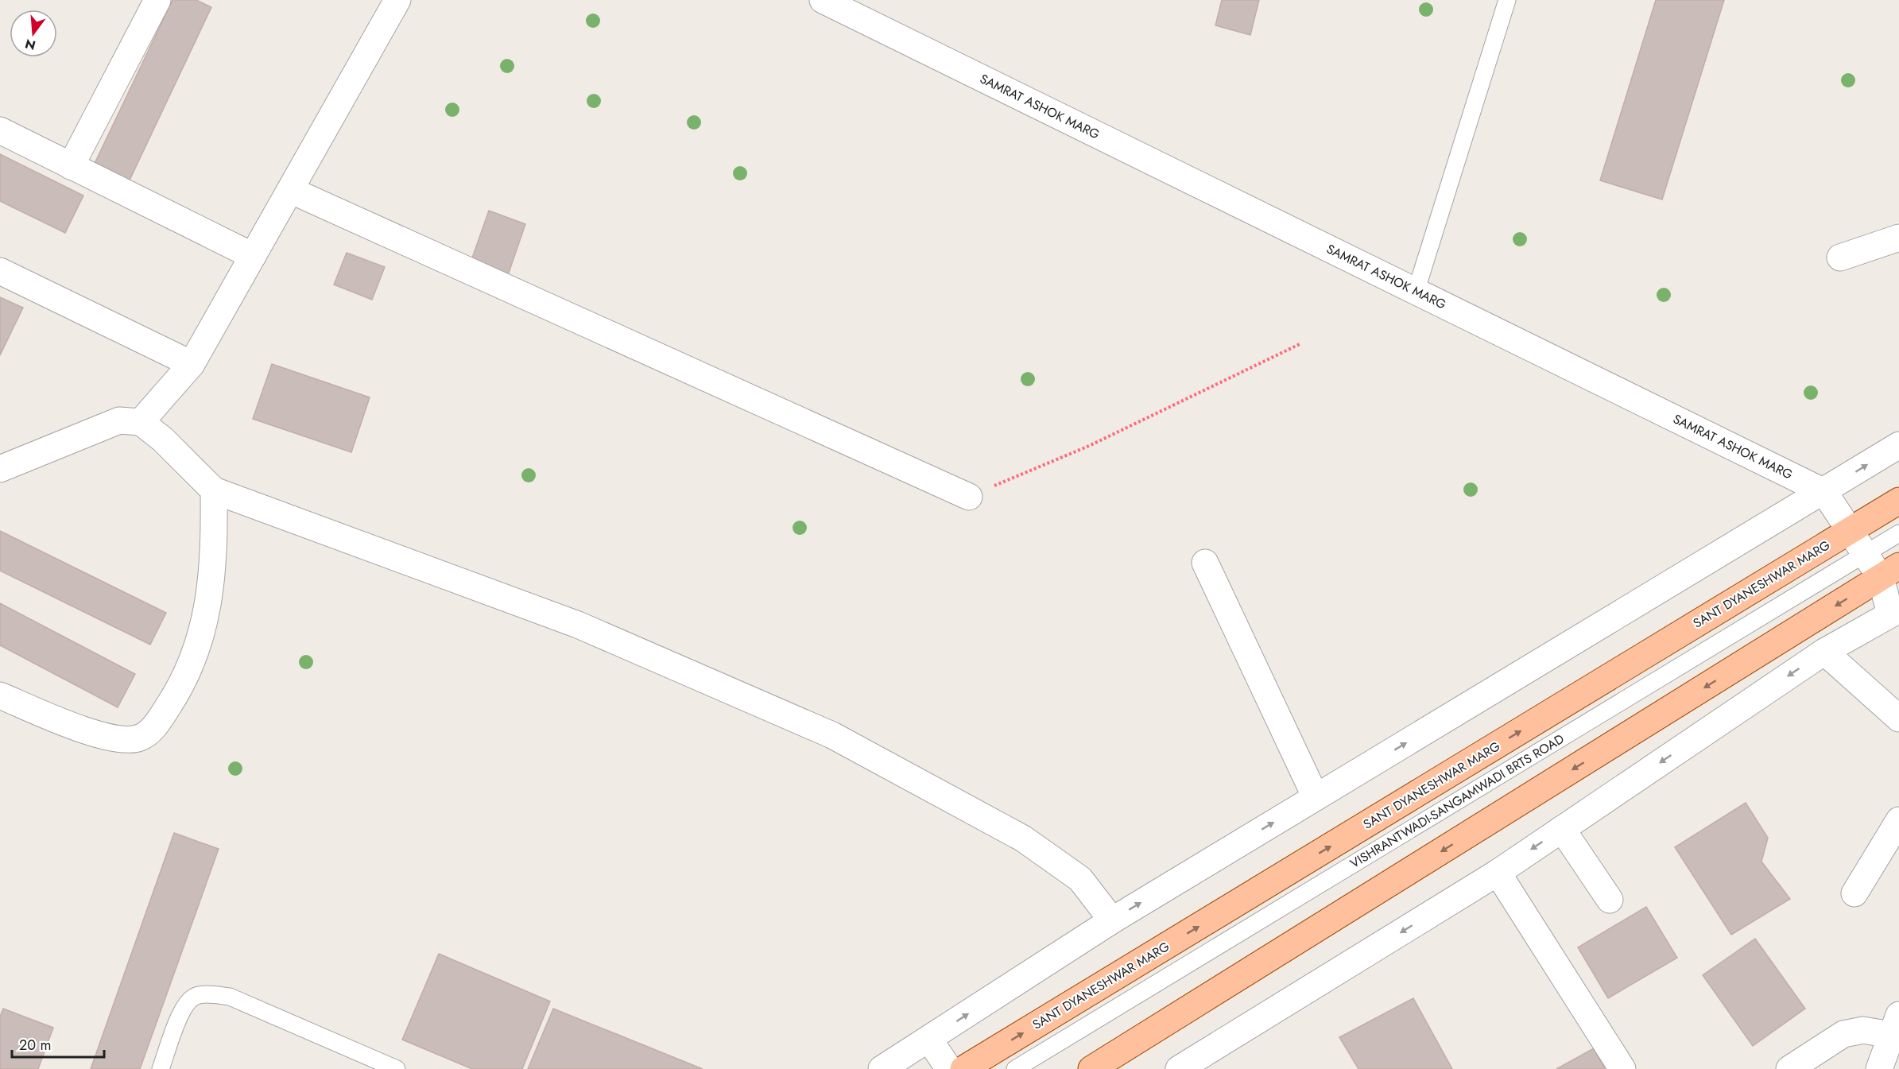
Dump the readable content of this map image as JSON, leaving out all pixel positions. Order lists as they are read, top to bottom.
{
  "streets": {
    "main road": ["SANT DYANESHWAR MARG"],
    "street": ["SAMRAT ASHOK MARG"],
    "lane": ["VISHRANTWADI-SANGAMWADI BRTS ROAD"]
  },
  "scale_bar": "20 m",
  "north": "bottom"
}
